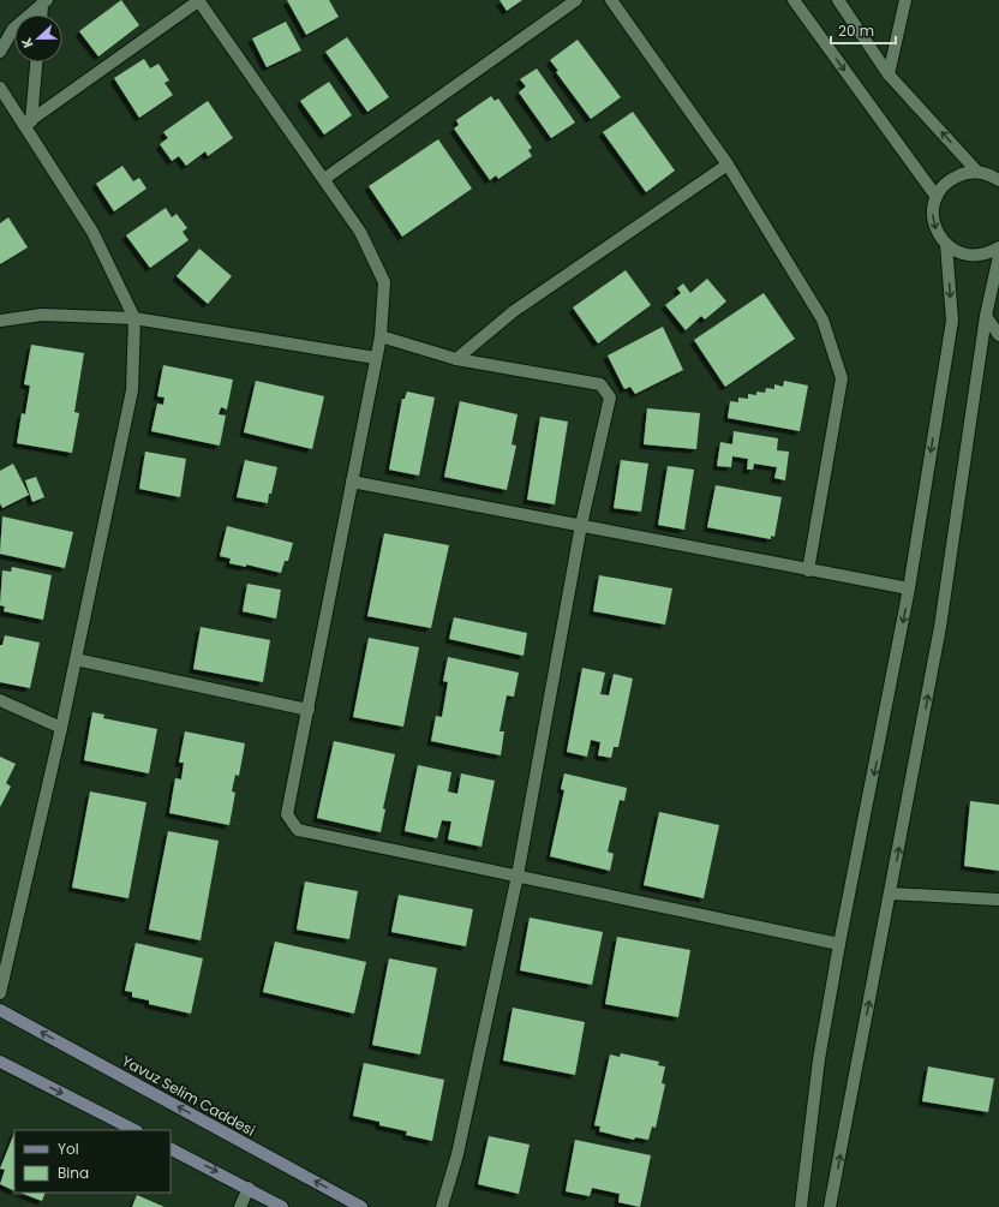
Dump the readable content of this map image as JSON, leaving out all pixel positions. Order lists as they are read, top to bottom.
{
  "streets": {
    "main road": ["Yavuz Selim Caddesi"]
  },
  "legend": ["Yol", "Bina"],
  "scale_bar": "20 m",
  "north": "left"
}
